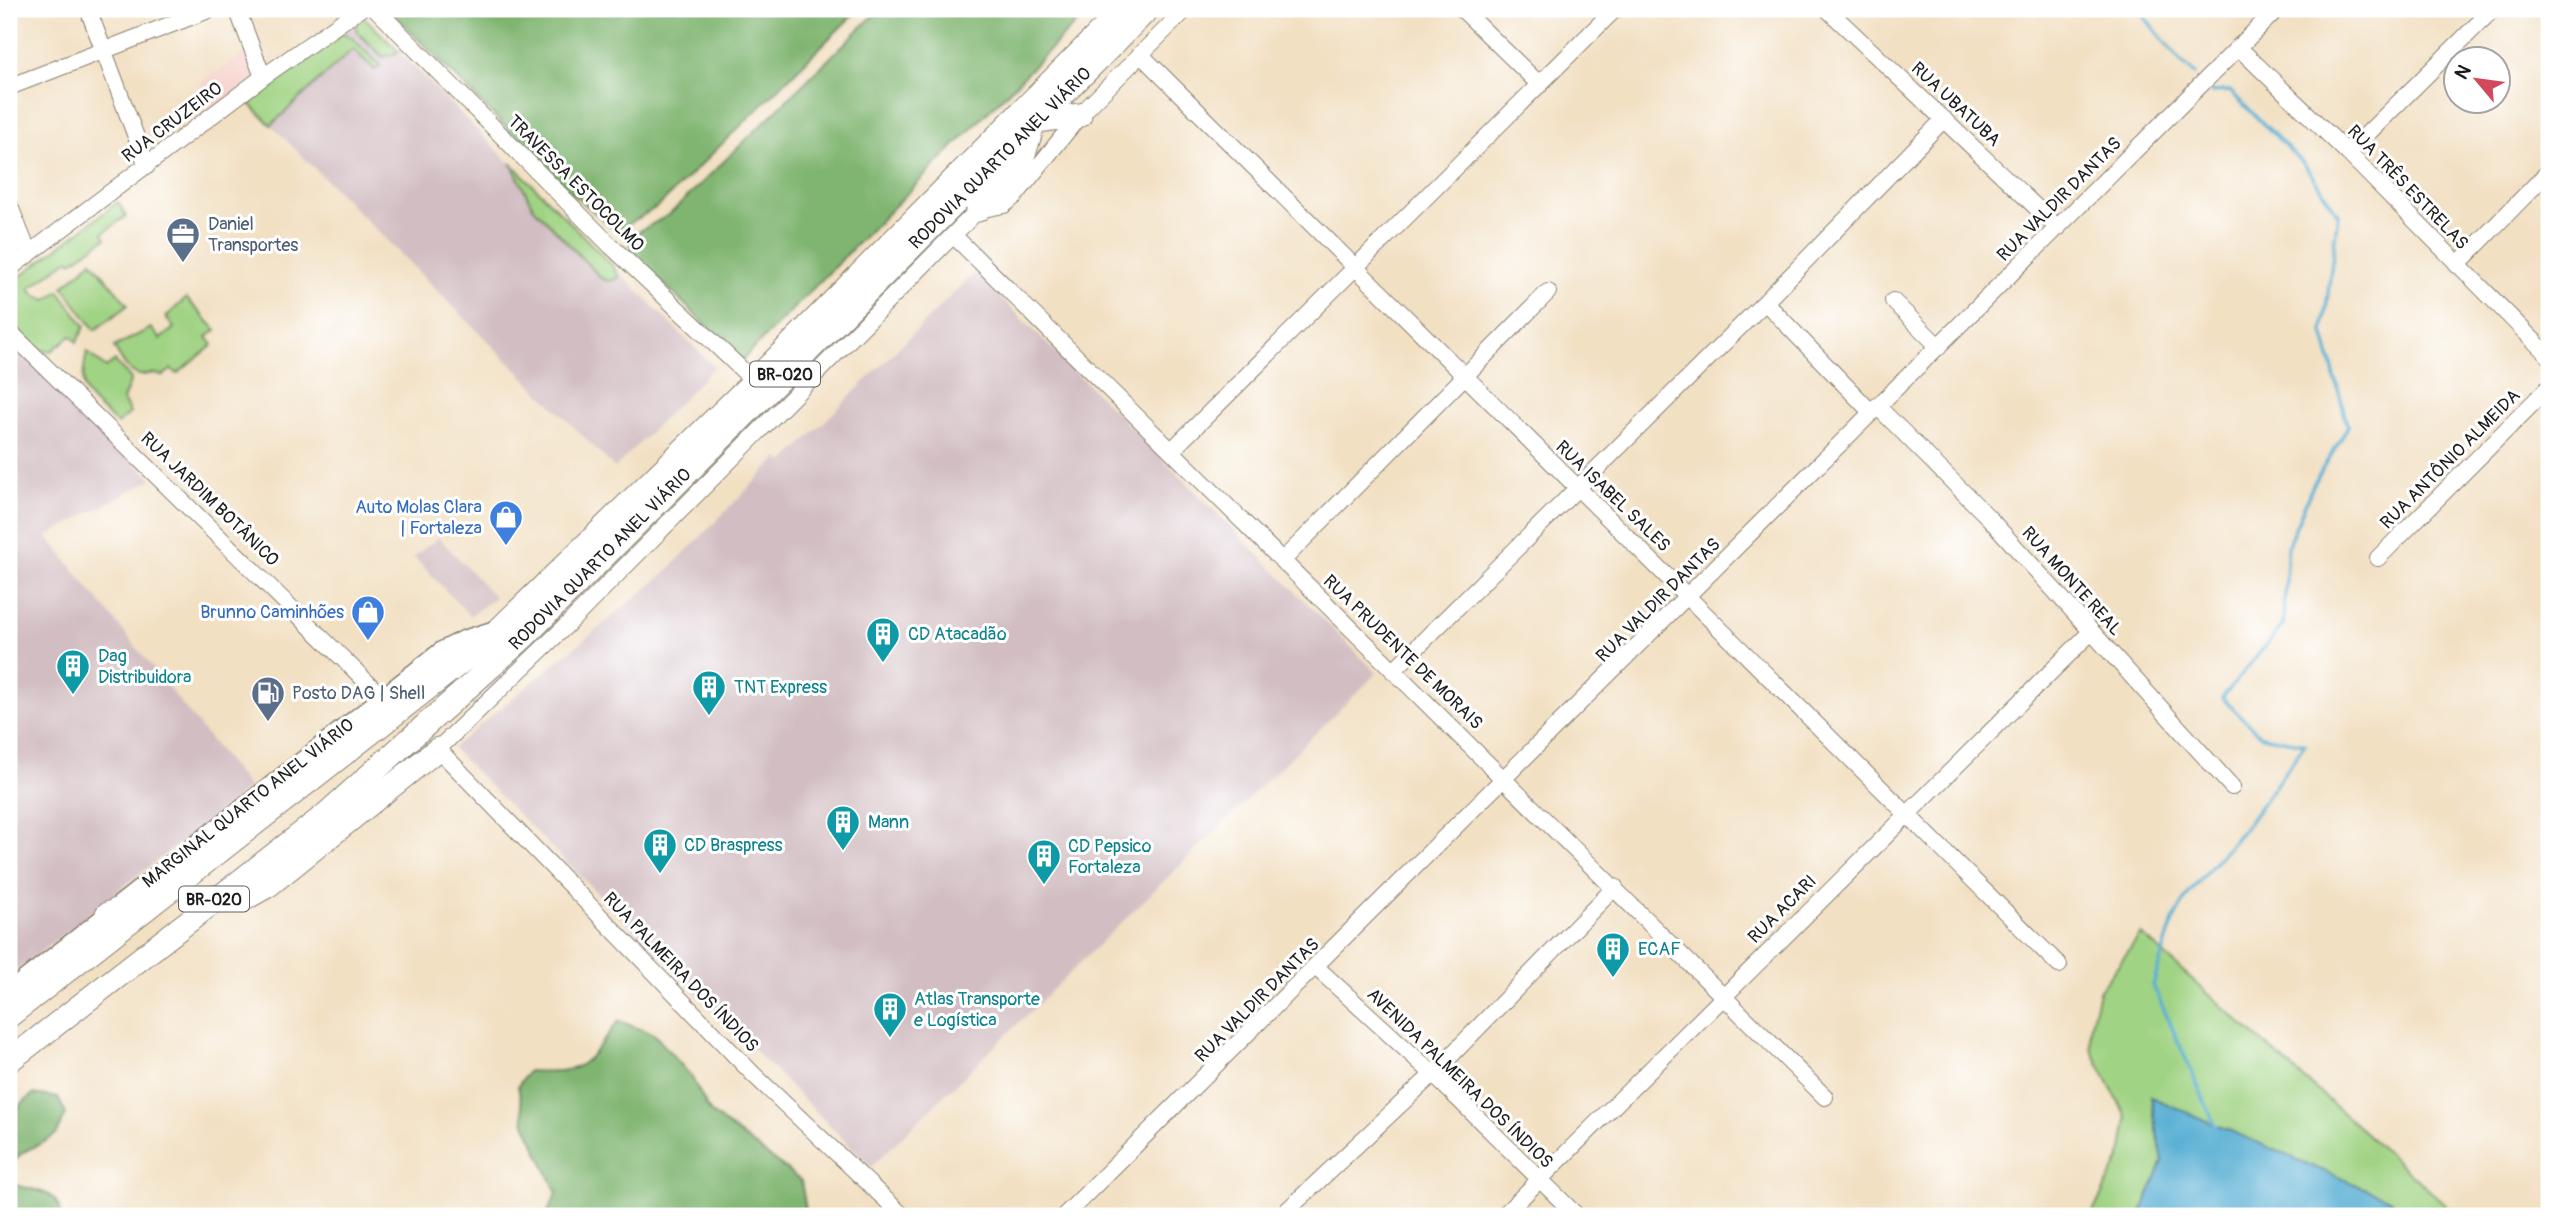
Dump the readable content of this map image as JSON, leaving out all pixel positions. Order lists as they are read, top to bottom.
{
  "streets": {
    "highway": ["RODOVIA QUARTO ANEL VIÁRIO", "BR-020"],
    "main road": ["MARGINAL QUARTO ANEL VIÁRIO"],
    "street": [
      "RUA UBATUBA",
      "RUA CRUZEIRO",
      "TRAVESSA ESTOCOLMO",
      "RUA TRÊS ESTRELAS",
      "RUA VALDIR DANTAS",
      "RUA ANTÔNIO ALMEIDA",
      "RUA ISABEL SALES",
      "RUA JARDIM BOTÂNICO",
      "RUA MONTE REAL",
      "RUA PRUDENTE DE MORAIS",
      "RUA ACARI",
      "RUA PALMEIRA DOS ÍNDIOS",
      "AVENIDA PALMEIRA DOS ÍNDIOS"
    ]
  },
  "crossings": [
    ["RUA UBATUBA", "RUA VALDIR DANTAS"],
    ["RODOVIA QUARTO ANEL VIÁRIO", "TRAVESSA ESTOCOLMO"],
    ["RODOVIA QUARTO ANEL VIÁRIO", "RUA JARDIM BOTÂNICO"],
    ["RODOVIA QUARTO ANEL VIÁRIO", "MARGINAL QUARTO ANEL VIÁRIO"],
    ["RUA TRÊS ESTRELAS", "RUA VALDIR DANTAS"],
    ["RUA VALDIR DANTAS", "RUA ISABEL SALES"],
    ["RUA VALDIR DANTAS", "RUA MONTE REAL"],
    ["RUA VALDIR DANTAS", "RUA PRUDENTE DE MORAIS"],
    ["RUA VALDIR DANTAS", "AVENIDA PALMEIRA DOS ÍNDIOS"],
    ["RUA ISABEL SALES", "RUA ACARI"],
    ["RUA JARDIM BOTÂNICO", "MARGINAL QUARTO ANEL VIÁRIO"],
    ["RUA MONTE REAL", "RUA ACARI"],
    ["RUA PRUDENTE DE MORAIS", "RUA ACARI"],
    ["RUA ACARI", "AVENIDA PALMEIRA DOS ÍNDIOS"]
  ],
  "places": {
    "office": ["Daniel Transportes"],
    "shop": ["Auto Molas Clara | Fortaleza", "Brunno Caminhões"],
    "building": [
      "CD Atacadão",
      "Dag Distribuidora",
      "TNT Express",
      "Mann",
      "CD Braspress",
      "CD Pepsico Fortaleza",
      "ECAF",
      "Atlas Transporte e Logística"
    ],
    "fuel station": ["Posto DAG | Shell"]
  },
  "north": "top left"
}
